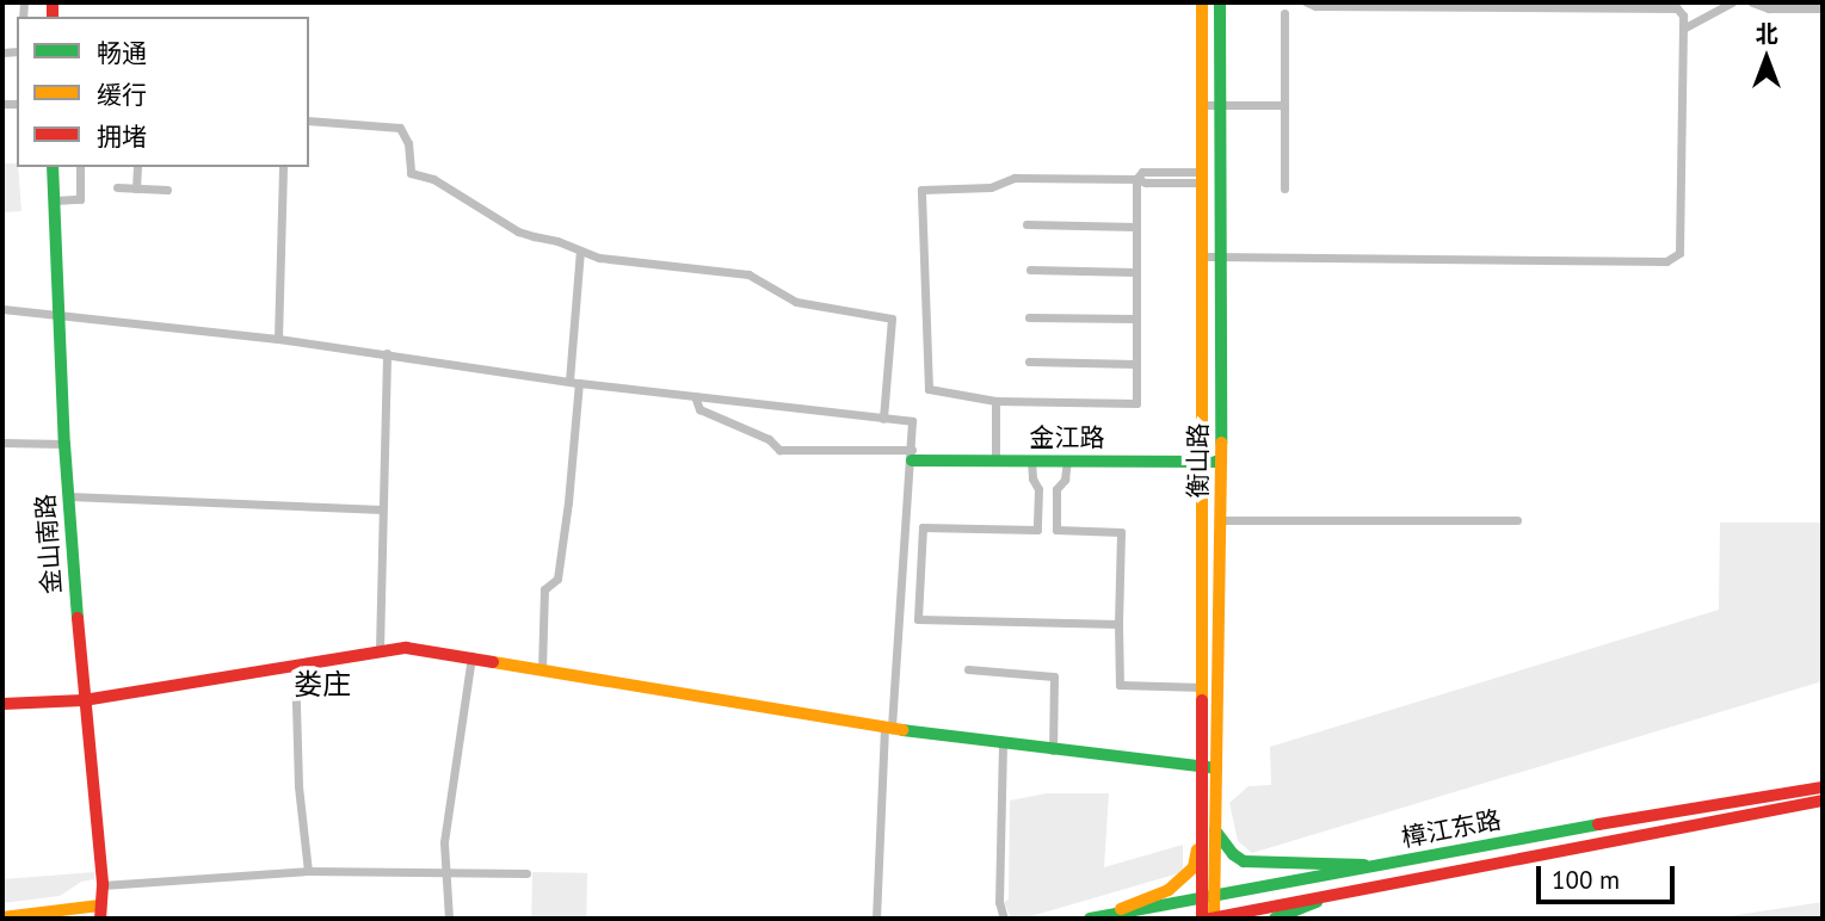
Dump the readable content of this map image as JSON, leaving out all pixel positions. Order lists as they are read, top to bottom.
{
  "streets": {
    "street": [
      "金江路",
      "衡山路",
      "金山南路",
      "樟江东路"
    ]
  },
  "crossings": [
    ["金江路", "衡山路"],
    ["衡山路", "樟江东路"]
  ],
  "districts": ["娄庄"],
  "legend": ["畅通", "缓行", "拥堵"],
  "scale_bar": "100 m",
  "north": "top"
}
